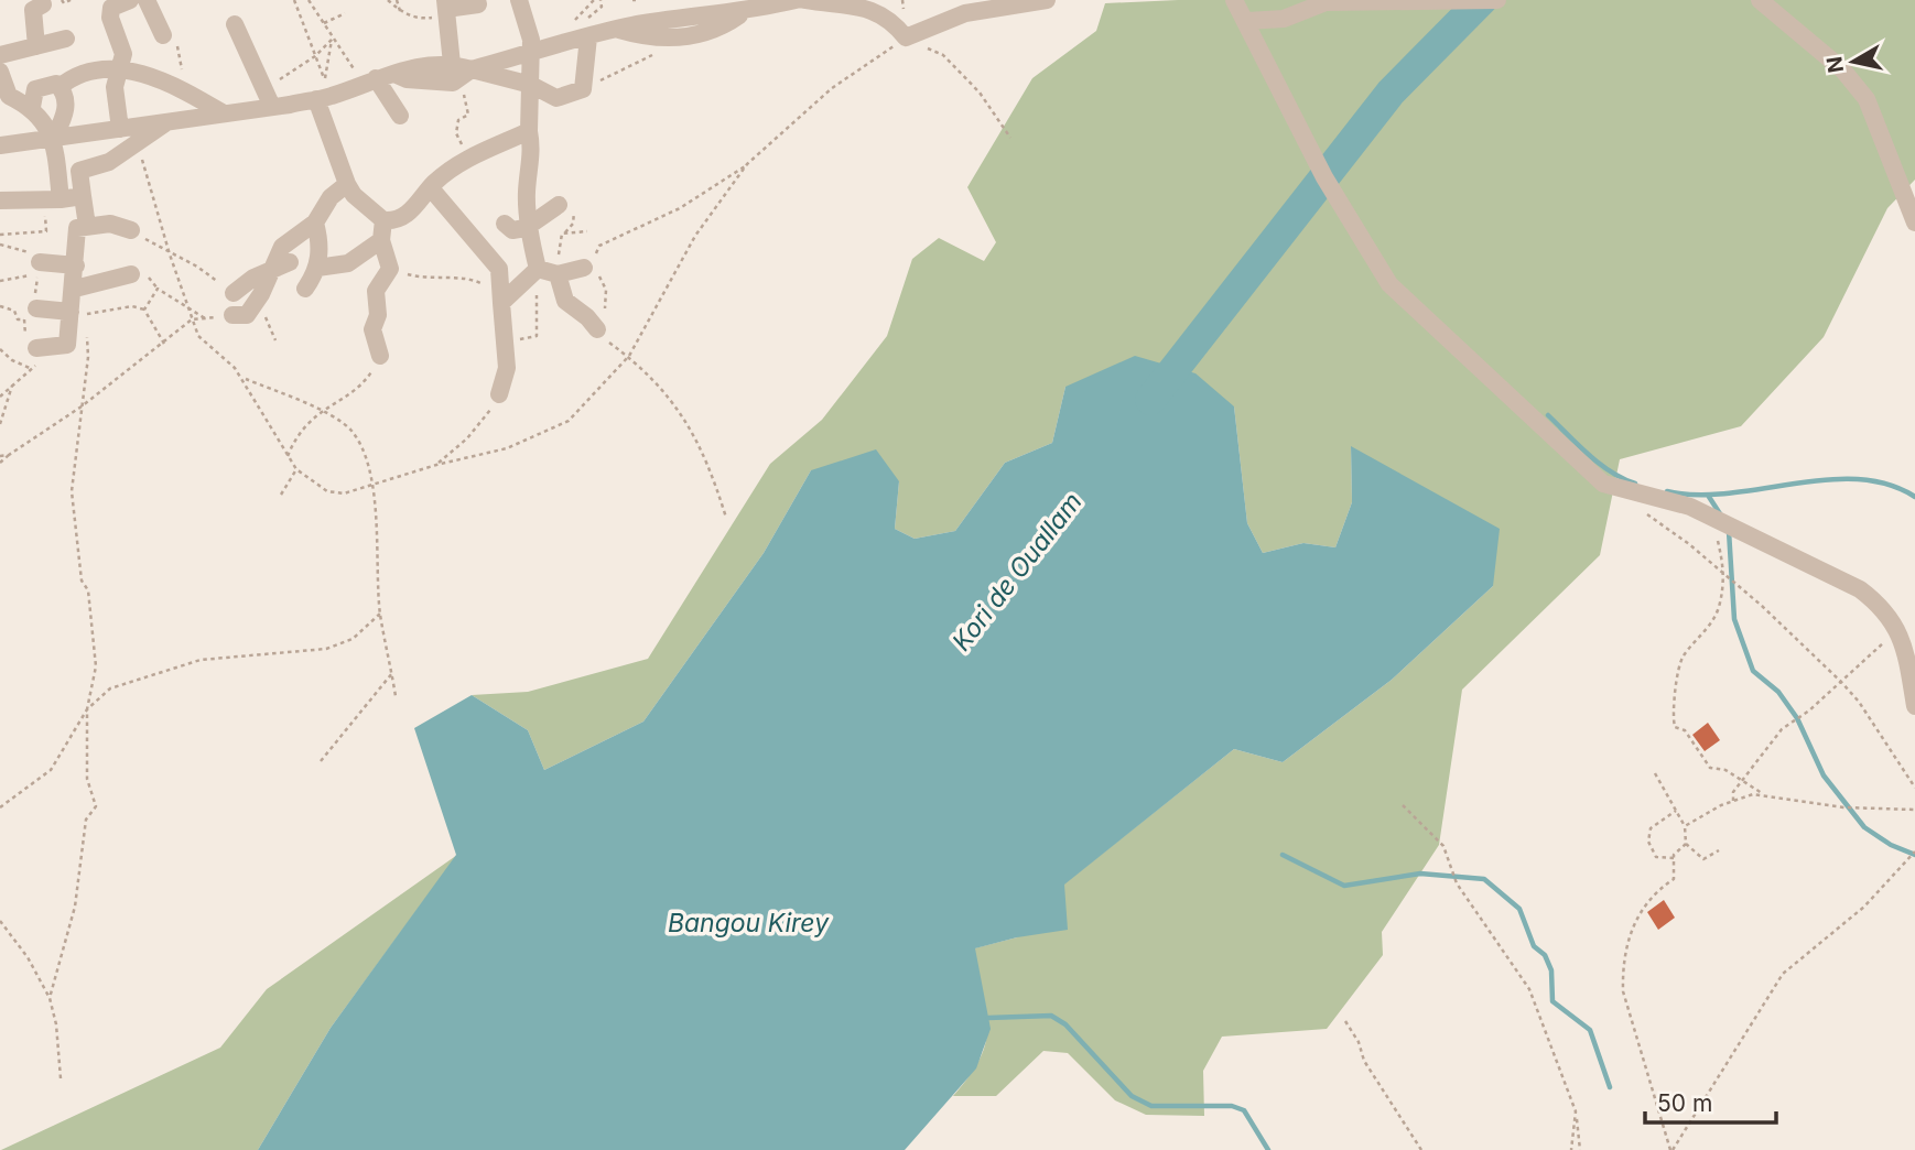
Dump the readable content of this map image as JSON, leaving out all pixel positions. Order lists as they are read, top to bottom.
{
  "water": ["Kori de Ouallam", "Bangou Kirey"],
  "scale_bar": "50 m",
  "north": "left"
}
